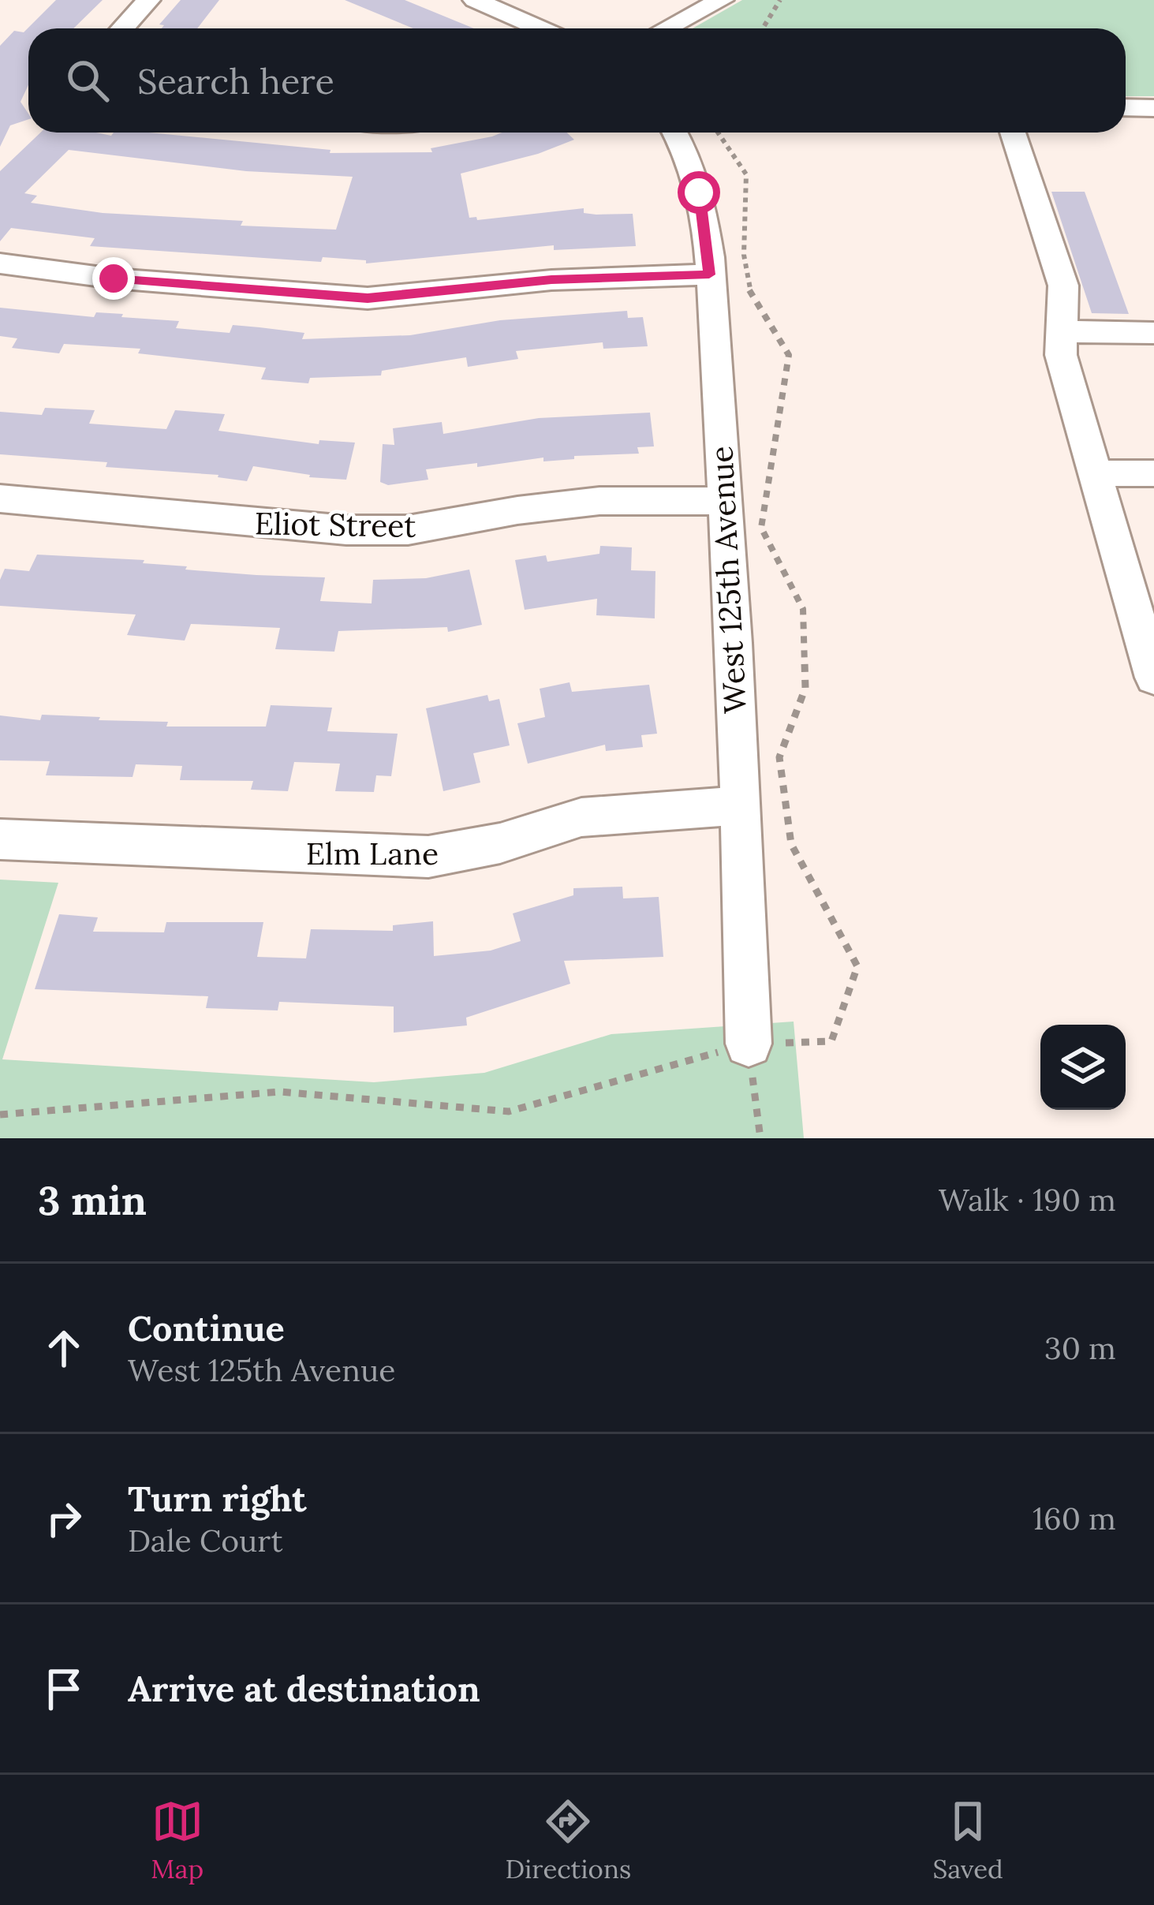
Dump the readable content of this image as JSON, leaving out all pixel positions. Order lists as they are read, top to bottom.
{
  "streets": {
    "street": ["Eliot Street", "West 125th Avenue", "Elm Lane"]
  },
  "crossings": [
    ["Eliot Street", "West 125th Avenue"],
    ["West 125th Avenue", "Elm Lane"]
  ],
  "page": {
    "search": "Search here",
    "heading": ["3 min", "Walk · 190 m"],
    "list": [
      ["Continue", "West 125th Avenue", "30 m"],
      ["Turn right", "Dale Court", "160 m"],
      "Arrive at destination"
    ],
    "nav": ["Map", "Directions", "Saved"]
  }
}
